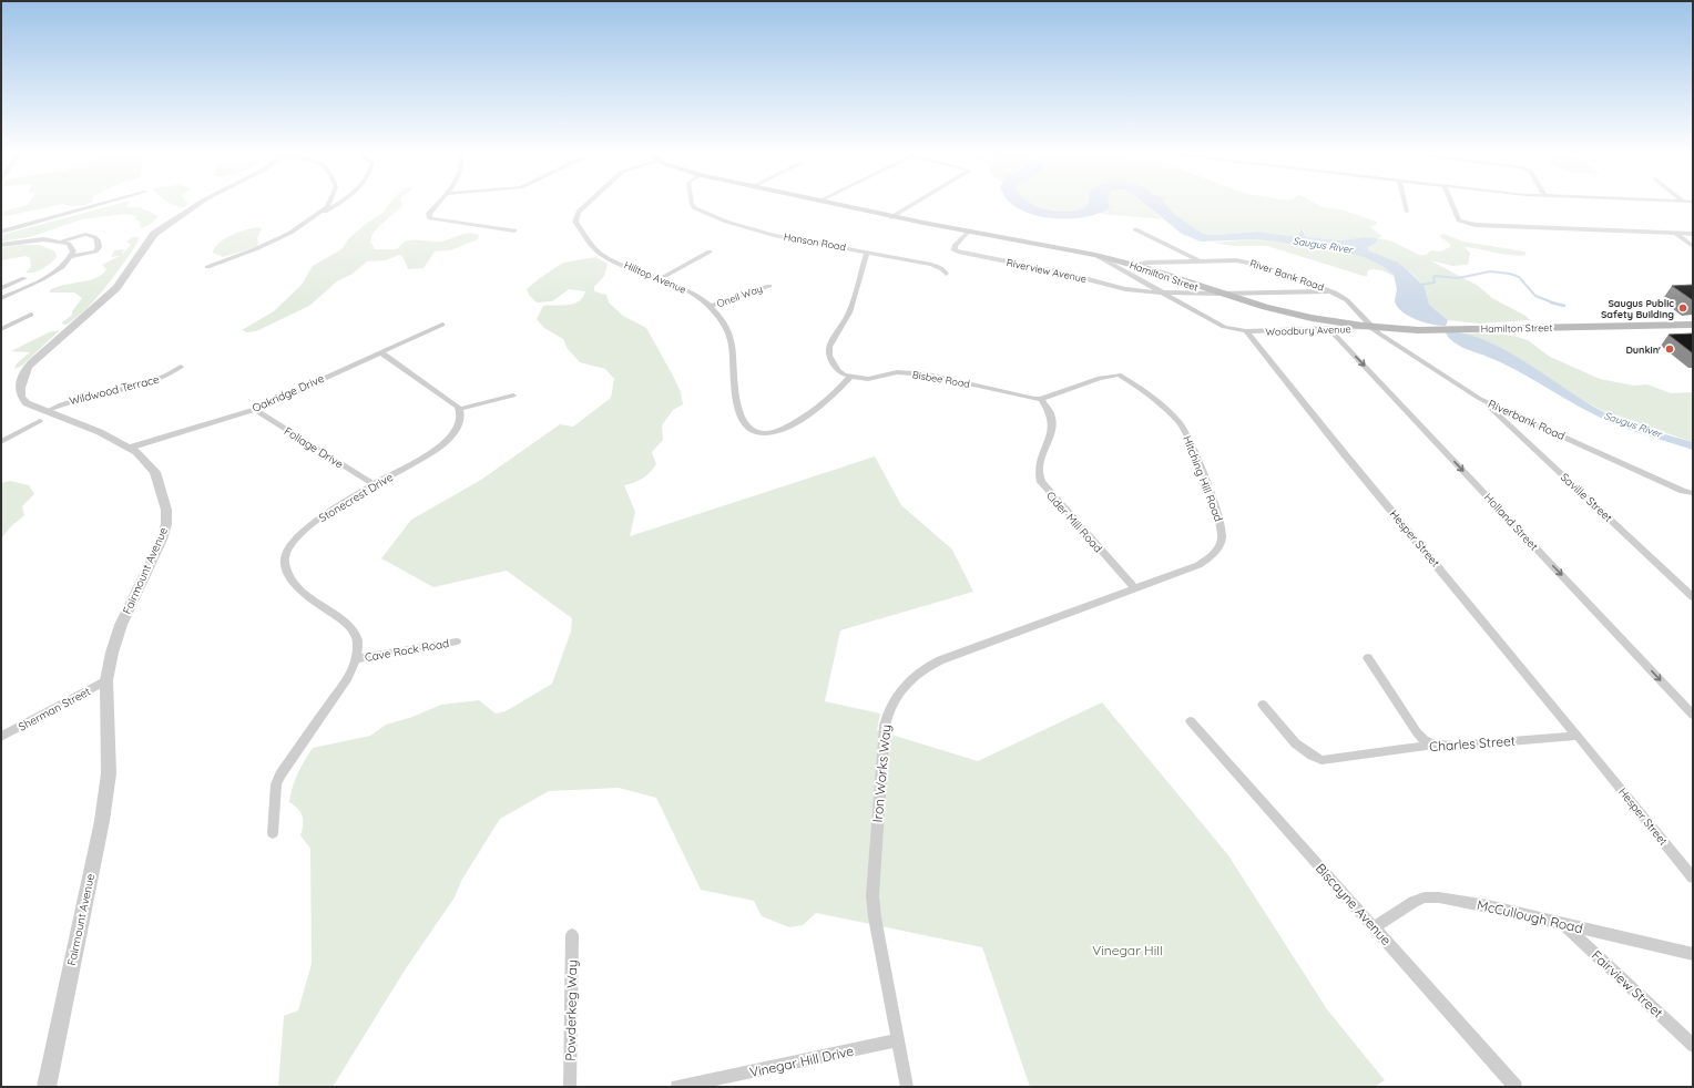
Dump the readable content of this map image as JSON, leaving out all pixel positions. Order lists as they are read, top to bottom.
{
  "streets": {
    "main road": ["Hamilton Street"],
    "street": [
      "Hanson Road",
      "Riverview Avenue",
      "River Bank Road",
      "Hilltop Avenue",
      "Oneil Way",
      "Woodbury Avenue",
      "Bisbee Road",
      "Wildwood Terrace",
      "Oakridge Drive",
      "Riverbank Road",
      "Foliage Drive",
      "Hitching Hill Road",
      "Stonecrest Drive",
      "Saville Street",
      "Cider Mill Road",
      "Holland Street",
      "Hesper Street",
      "Fairmount Avenue",
      "Cave Rock Road",
      "Sherman Street",
      "Charles Street",
      "Iron Works Way",
      "Biscayne Avenue",
      "McCullough Road",
      "Fairview Street",
      "Powderkeg Way",
      "Vinegar Hill Drive"
    ]
  },
  "crossings": [
    ["Riverview Avenue", "Hamilton Street"],
    ["River Bank Road", "Hamilton Street"],
    ["River Bank Road", "Woodbury Avenue"],
    ["River Bank Road", "Riverbank Road"],
    ["Hamilton Street", "Woodbury Avenue"],
    ["Hamilton Street", "Riverbank Road"],
    ["Hilltop Avenue", "Oneil Way"],
    ["Hilltop Avenue", "Bisbee Road"],
    ["Woodbury Avenue", "Riverbank Road"],
    ["Woodbury Avenue", "Holland Street"],
    ["Woodbury Avenue", "Hesper Street"],
    ["Bisbee Road", "Hitching Hill Road"],
    ["Bisbee Road", "Cider Mill Road"],
    ["Wildwood Terrace", "Fairmount Avenue"],
    ["Oakridge Drive", "Foliage Drive"],
    ["Oakridge Drive", "Fairmount Avenue"],
    ["Riverbank Road", "Saville Street"],
    ["Foliage Drive", "Stonecrest Drive"],
    ["Hitching Hill Road", "Cider Mill Road"],
    ["Hitching Hill Road", "Iron Works Way"],
    ["Stonecrest Drive", "Cave Rock Road"],
    ["Cider Mill Road", "Iron Works Way"],
    ["Hesper Street", "Charles Street"],
    ["Fairmount Avenue", "Sherman Street"],
    ["Iron Works Way", "Vinegar Hill Drive"],
    ["Biscayne Avenue", "McCullough Road"],
    ["McCullough Road", "Fairview Street"]
  ],
  "one_way": ["Holland Street"],
  "water": ["Saugus River"],
  "parks": ["Vinegar Hill"],
  "places": ["Saugus Public Safety Building", "Dunkin'"]
}
